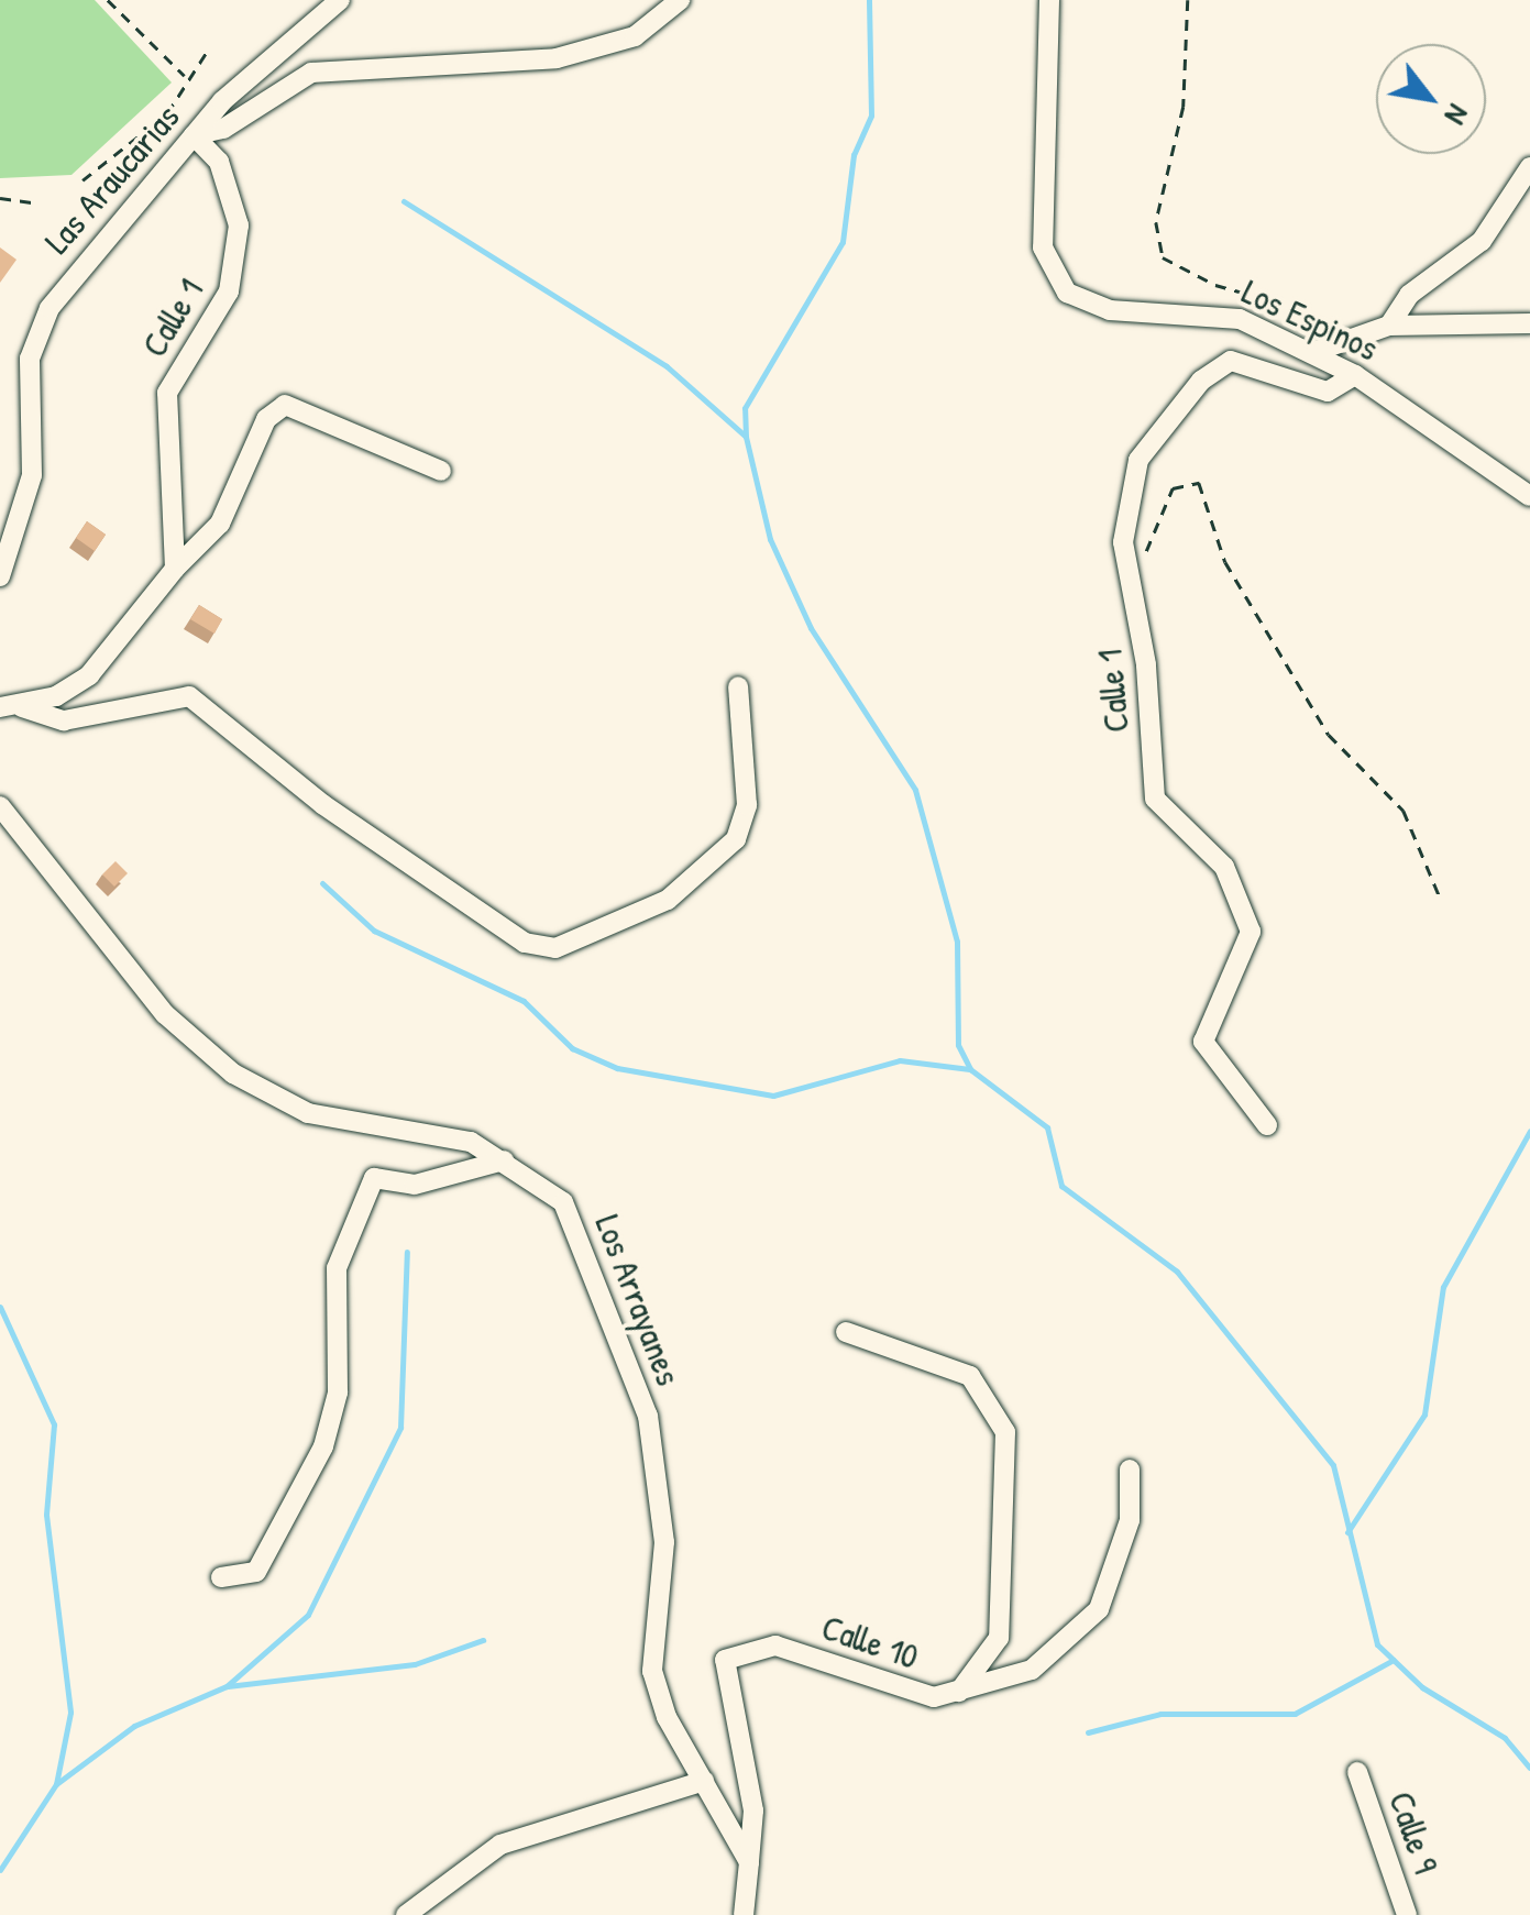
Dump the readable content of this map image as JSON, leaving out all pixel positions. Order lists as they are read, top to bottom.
{
  "streets": {
    "street": [
      "Las Araucarias",
      "Calle 1",
      "Los Espinos",
      "Los Arrayanes",
      "Calle 10",
      "Calle 9"
    ]
  },
  "crossings": [
    ["Las Araucarias", "Calle 1"],
    ["Calle 1", "Los Espinos"],
    ["Los Arrayanes", "Calle 10"]
  ],
  "north": "bottom right"
}
